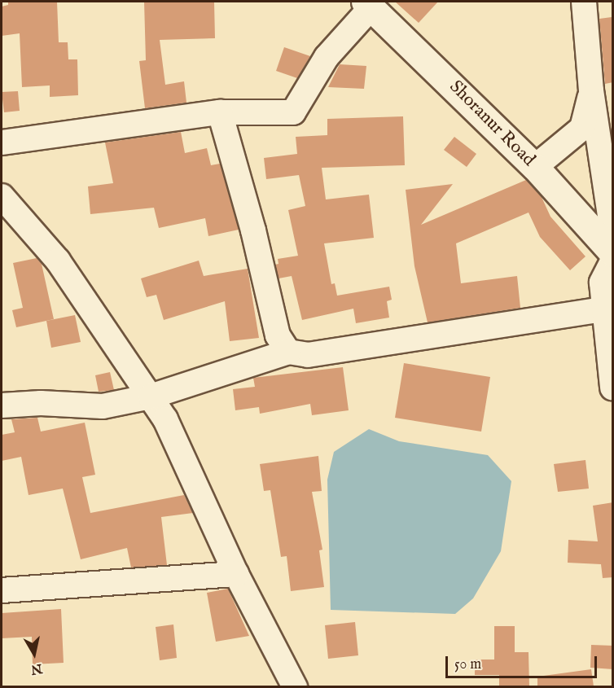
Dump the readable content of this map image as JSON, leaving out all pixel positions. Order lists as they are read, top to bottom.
{
  "streets": {
    "main road": ["Shoranur Road"]
  },
  "scale_bar": "50 m",
  "north": "bottom"
}
